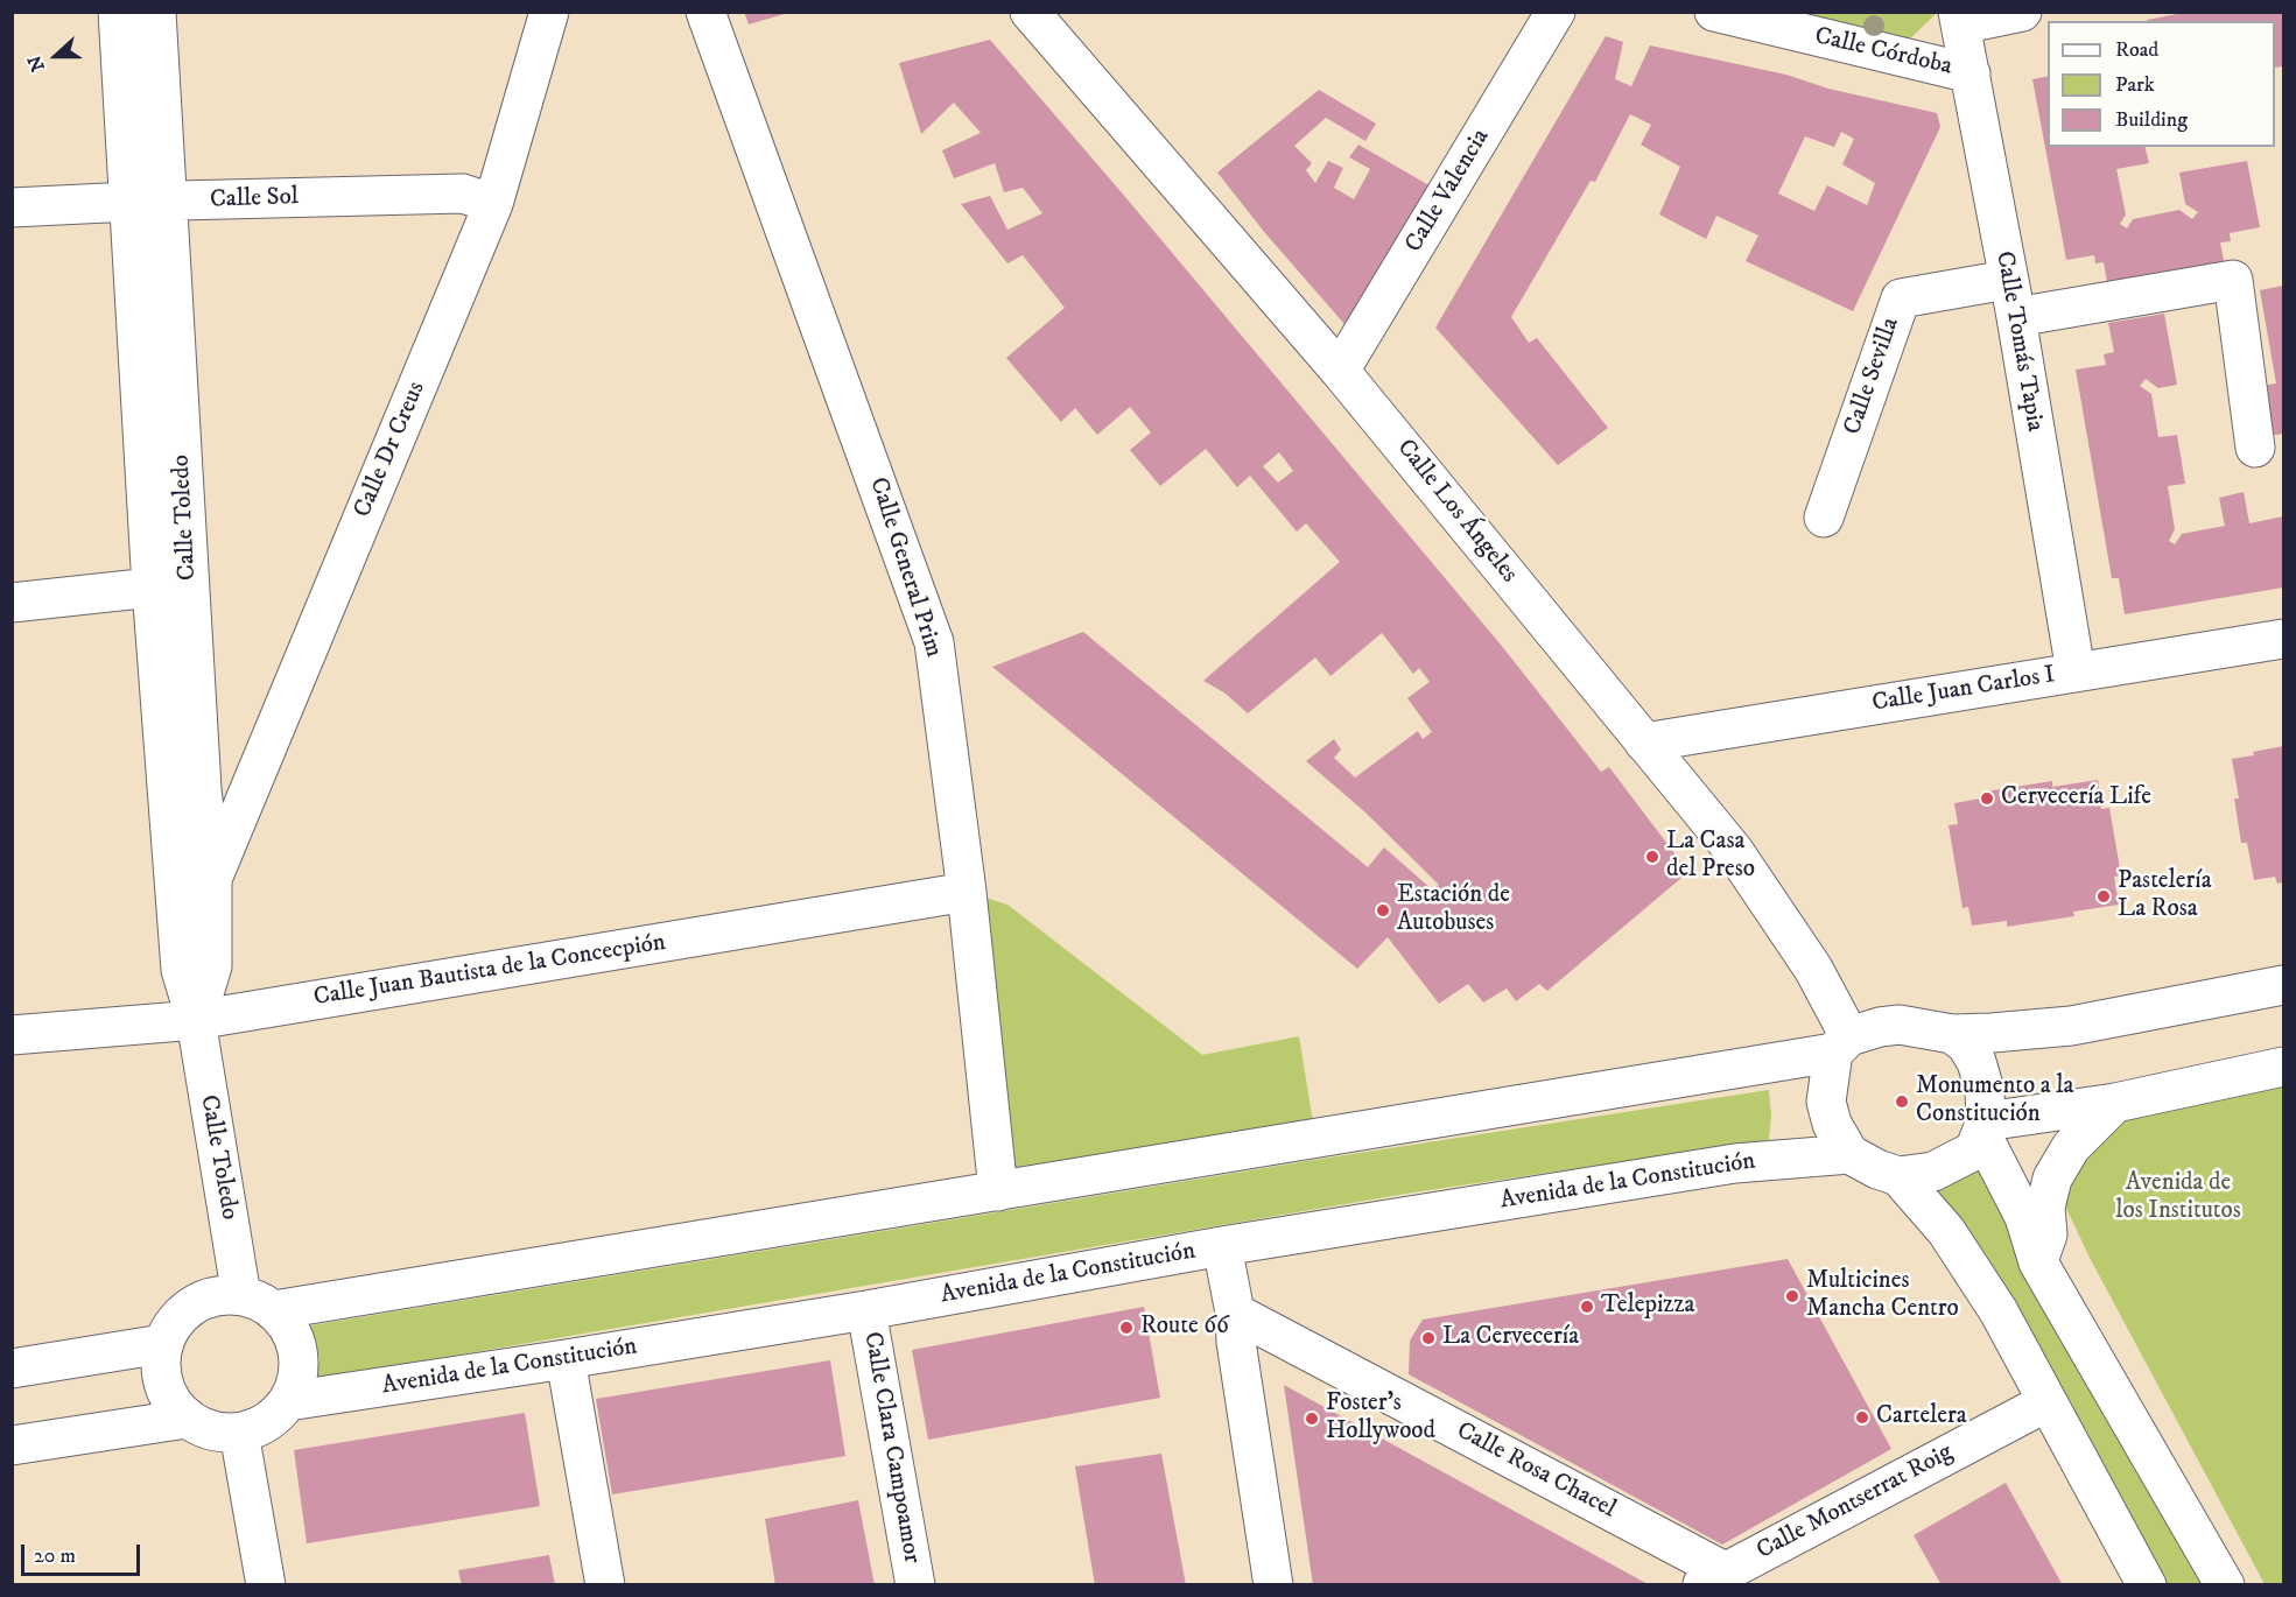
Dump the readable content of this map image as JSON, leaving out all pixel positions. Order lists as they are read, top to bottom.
{
  "streets": {
    "street": [
      "Calle Córdoba",
      "Calle Valencia",
      "Calle Sol",
      "Calle Tomás Tapia",
      "Calle Sevilla",
      "Calle Dr Creus",
      "Calle Los Ángeles",
      "Calle Toledo",
      "Calle General Prim",
      "Calle Juan Carlos I",
      "Calle Juan Bautista de la Concecpión",
      "Avenida de la Constitución",
      "Calle Clara Campoamor",
      "Calle Rosa Chacel",
      "Calle Montserrat Roig"
    ]
  },
  "crossings": [
    ["Calle Córdoba", "Calle Tomás Tapia"],
    ["Calle Valencia", "Calle Los Ángeles"],
    ["Calle Sol", "Calle Dr Creus"],
    ["Calle Sol", "Calle Toledo"],
    ["Calle Tomás Tapia", "Calle Sevilla"],
    ["Calle Tomás Tapia", "Calle Juan Carlos I"],
    ["Calle Dr Creus", "Calle Toledo"],
    ["Calle Los Ángeles", "Calle Juan Carlos I"],
    ["Calle Los Ángeles", "Avenida de la Constitución"],
    ["Calle Toledo", "Calle Juan Bautista de la Concecpión"],
    ["Calle Toledo", "Avenida de la Constitución"],
    ["Calle General Prim", "Calle Juan Bautista de la Concecpión"],
    ["Avenida de la Constitución", "Calle Clara Campoamor"],
    ["Calle Rosa Chacel", "Calle Montserrat Roig"]
  ],
  "parks": ["Avenida de los Institutos"],
  "places": [
    "Cervecería Life",
    "La Casa del Preso",
    "Pastelería La Rosa",
    "Estación de Autobuses",
    "Monumento a la Constitución",
    "Multicines Mancha Centro",
    "Telepizza",
    "Route 66",
    "La Cervecería",
    "Cartelera",
    "Foster's Hollywood"
  ],
  "legend": ["Road", "Park", "Building"],
  "scale_bar": "20 m",
  "north": "left"
}
